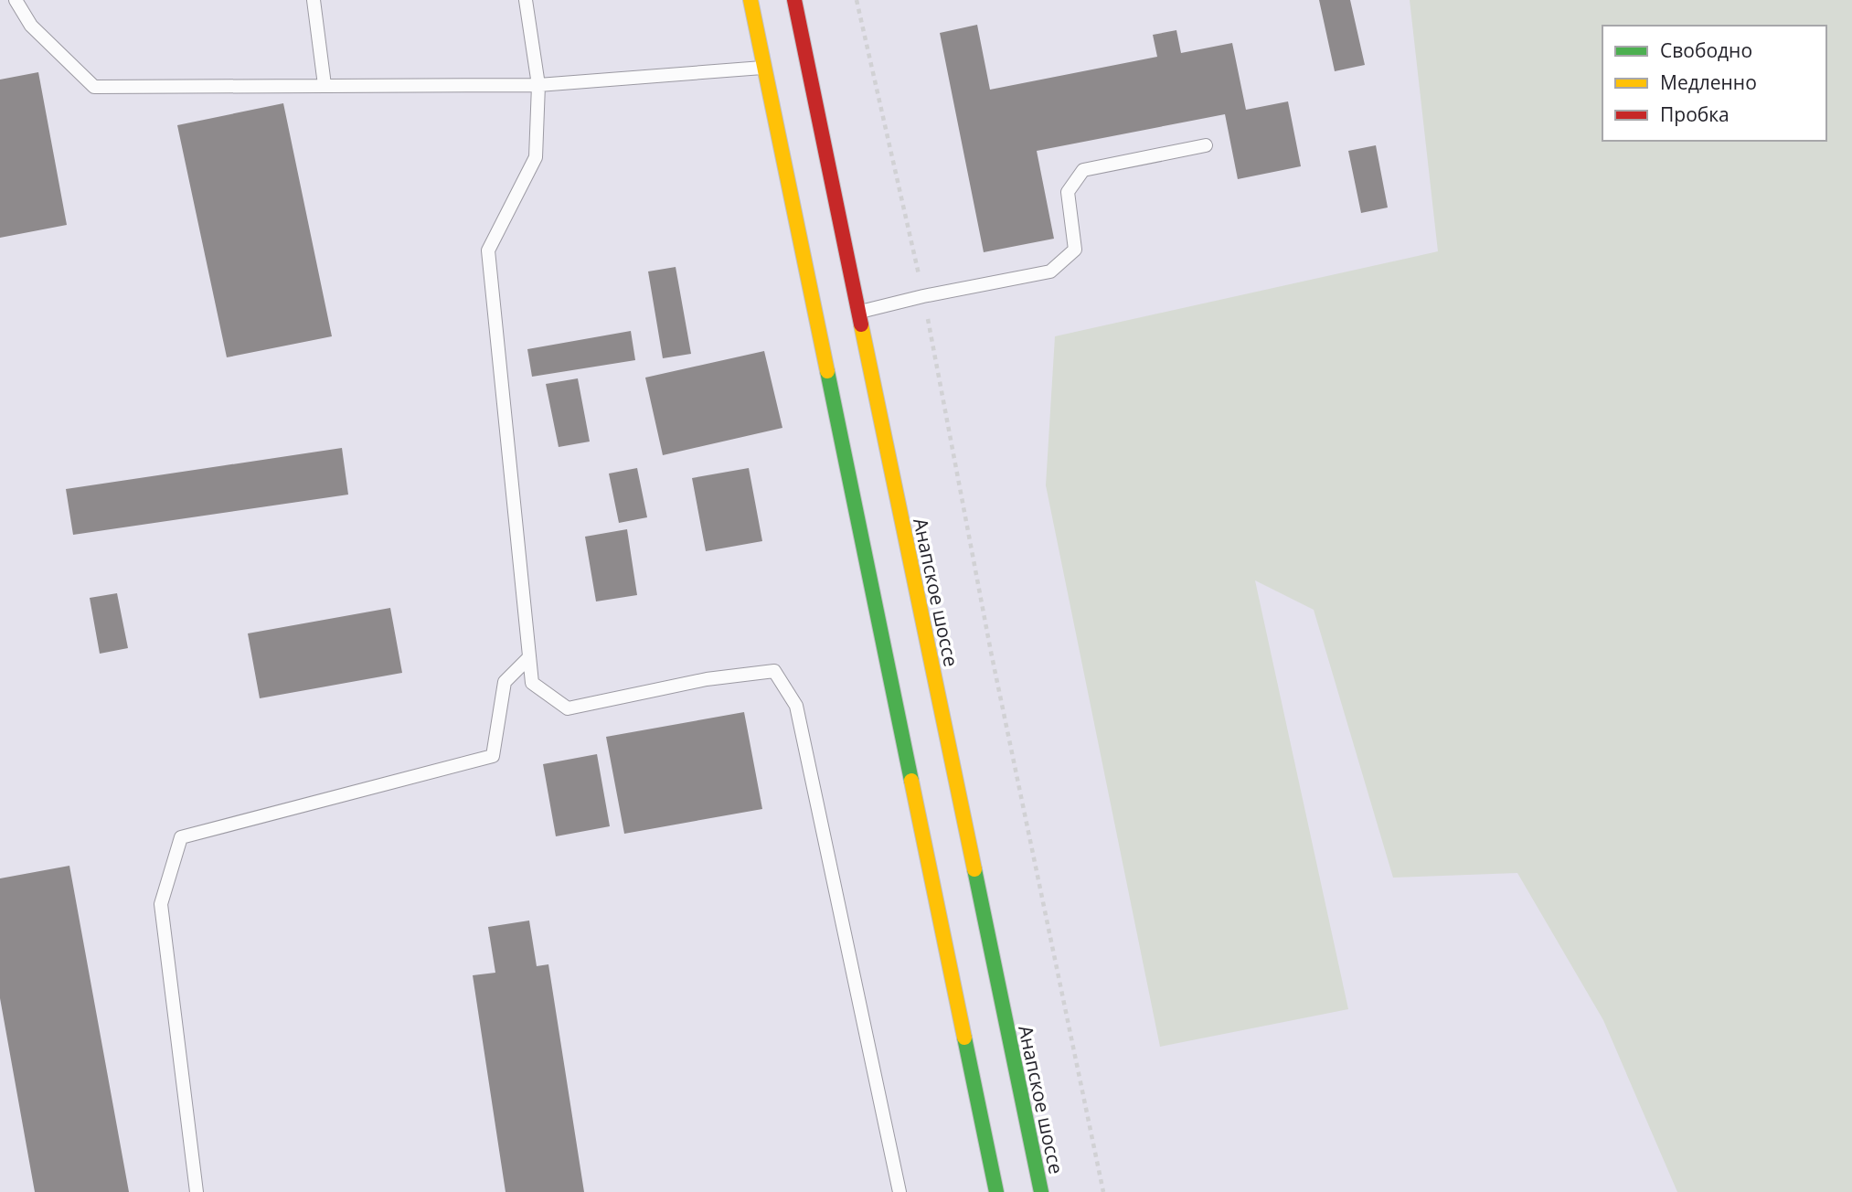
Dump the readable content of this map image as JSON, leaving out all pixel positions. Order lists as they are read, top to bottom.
{
  "streets": {
    "highway": ["Анапское шоссе"]
  },
  "legend": ["Свободно", "Медленно", "Пробка"]
}
